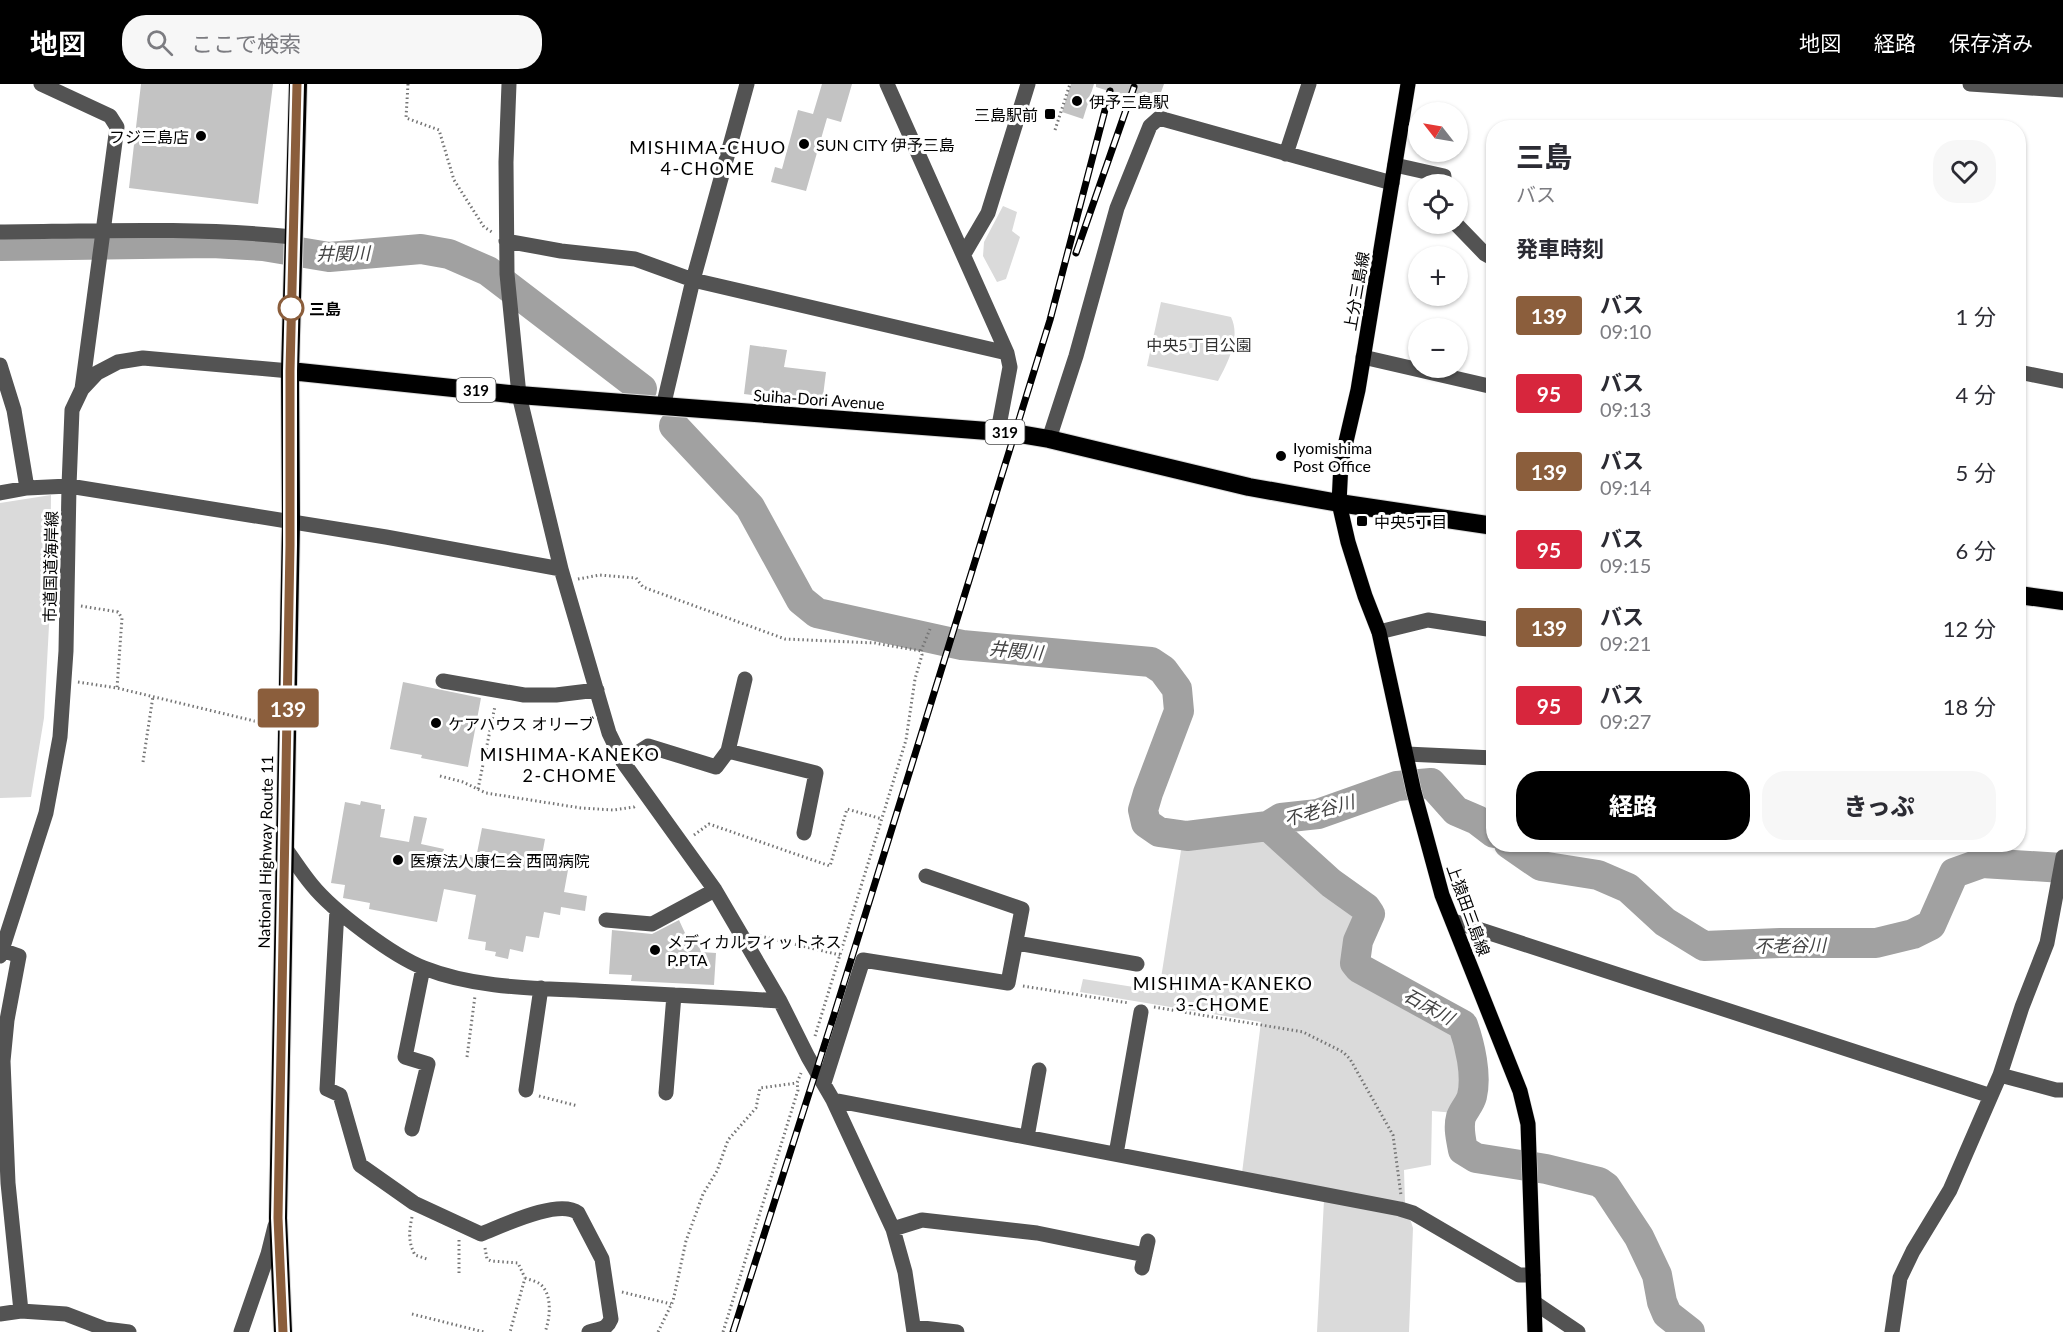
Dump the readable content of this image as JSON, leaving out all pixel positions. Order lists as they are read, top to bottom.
{
  "streets": {
    "highway": ["319", "Suiha-Dori Avenue", "National Highway Route 11"],
    "main road": ["上分三島線", "上猿田三島線"],
    "street": ["市道国道海岸線"]
  },
  "crossings": [
    ["上分三島線", "319"],
    ["上分三島線", "Suiha-Dori Avenue"],
    ["上分三島線", "上猿田三島線"],
    ["319", "Suiha-Dori Avenue"],
    ["319", "上猿田三島線"],
    ["Suiha-Dori Avenue", "市道国道海岸線"],
    ["Suiha-Dori Avenue", "National Highway Route 11"],
    ["Suiha-Dori Avenue", "上猿田三島線"],
    ["市道国道海岸線", "National Highway Route 11"]
  ],
  "districts": ["MISHIMA-CHUO 4-CHOME", "MISHIMA-KANEKO 2-CHOME", "MISHIMA-KANEKO 3-CHOME"],
  "water": ["井関川", "不老谷川", "石床川"],
  "parks": ["中央5丁目公園"],
  "places": {
    "other": [
      "伊予三島駅",
      "フジ三島店",
      "SUN CITY 伊予三島",
      "三島",
      "Iyomishima Post Office",
      "ケアハウス オリーブ",
      "医療法人康仁会 西岡病院",
      "メディカルフィットネス P.PTA"
    ],
    "transit": ["三島駅前", "中央5丁目"]
  },
  "lines": ["bus line 139"],
  "north": "top left",
  "page": {
    "header": "地図",
    "search": "ここで検索",
    "nav": ["地図", "経路", "保存済み"],
    "on_map": "139",
    "map_buttons": ["+", "−"],
    "heading": [
      ["三島", "バス"],
      "発車時刻"
    ],
    "list": [
      {
        "mark": "139",
        "name": "バス",
        "note": "09:10",
        "value": "1 分"
      },
      {
        "mark": "95",
        "name": "バス",
        "note": "09:13",
        "value": "4 分"
      },
      {
        "mark": "139",
        "name": "バス",
        "note": "09:14",
        "value": "5 分"
      },
      {
        "mark": "95",
        "name": "バス",
        "note": "09:15",
        "value": "6 分"
      },
      {
        "mark": "139",
        "name": "バス",
        "note": "09:21",
        "value": "12 分"
      },
      {
        "mark": "95",
        "name": "バス",
        "note": "09:27",
        "value": "18 分"
      }
    ],
    "buttons": ["経路", "きっぷ"]
  }
}
